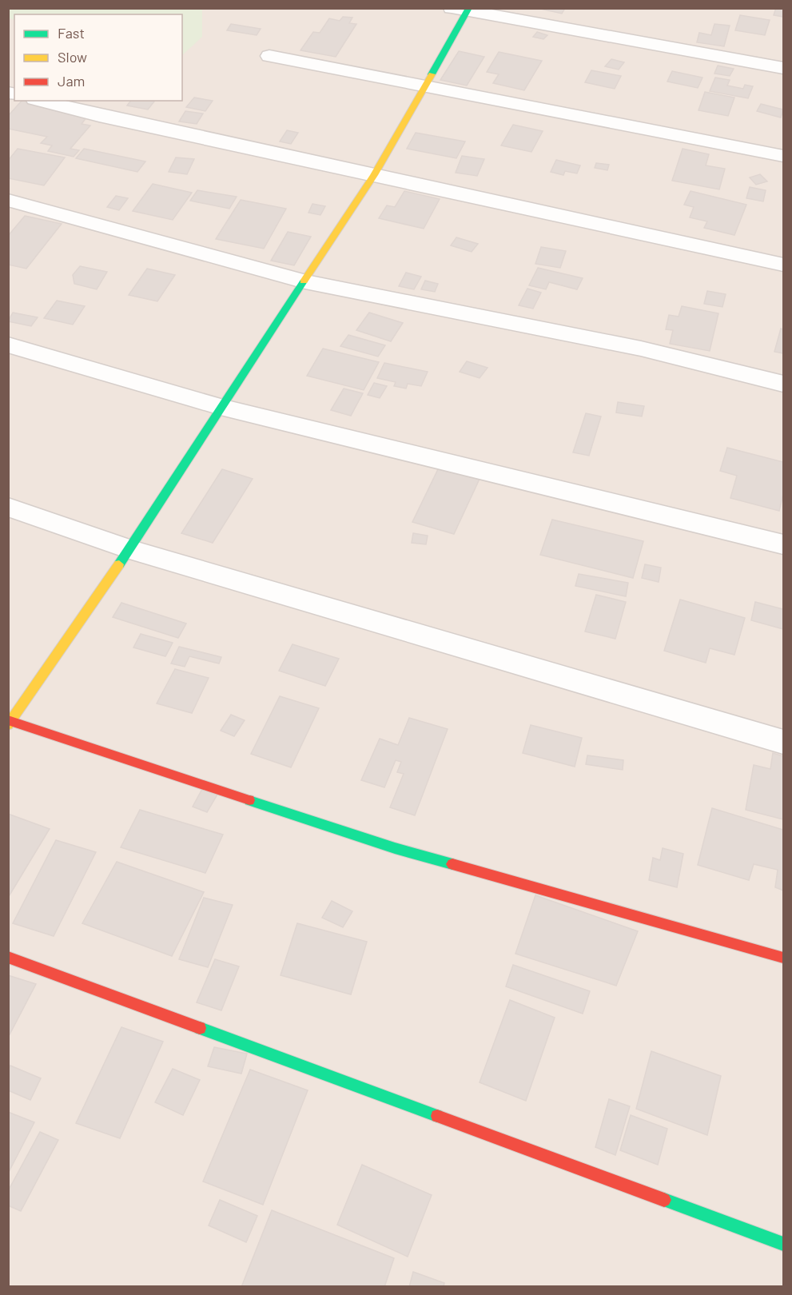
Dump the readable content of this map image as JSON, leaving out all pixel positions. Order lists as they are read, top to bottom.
{
  "legend": ["Fast", "Slow", "Jam"]
}
